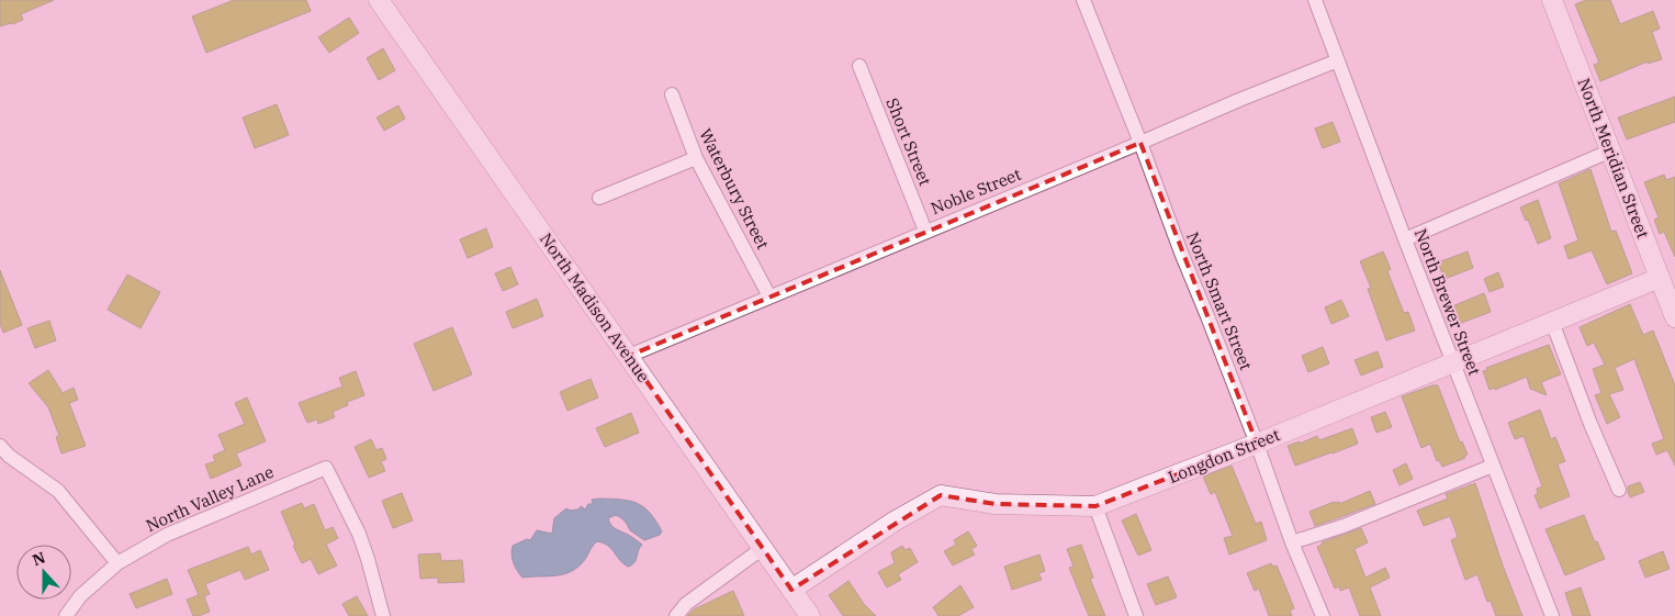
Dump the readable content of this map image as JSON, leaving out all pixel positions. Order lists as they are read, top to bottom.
{
  "streets": {
    "main road": ["North Meridian Street", "North Madison Avenue", "Longdon Street"],
    "street": [
      "Short Street",
      "Waterbury Street",
      "Noble Street",
      "North Smart Street",
      "North Brewer Street",
      "North Valley Lane"
    ]
  },
  "crossings": [
    ["Short Street", "Noble Street"],
    ["North Meridian Street", "Longdon Street"],
    ["Waterbury Street", "Noble Street"],
    ["Noble Street", "North Smart Street"],
    ["Noble Street", "North Brewer Street"],
    ["Noble Street", "North Madison Avenue"],
    ["North Smart Street", "Longdon Street"],
    ["North Brewer Street", "Longdon Street"],
    ["North Madison Avenue", "Longdon Street"]
  ],
  "north": "top"
}
